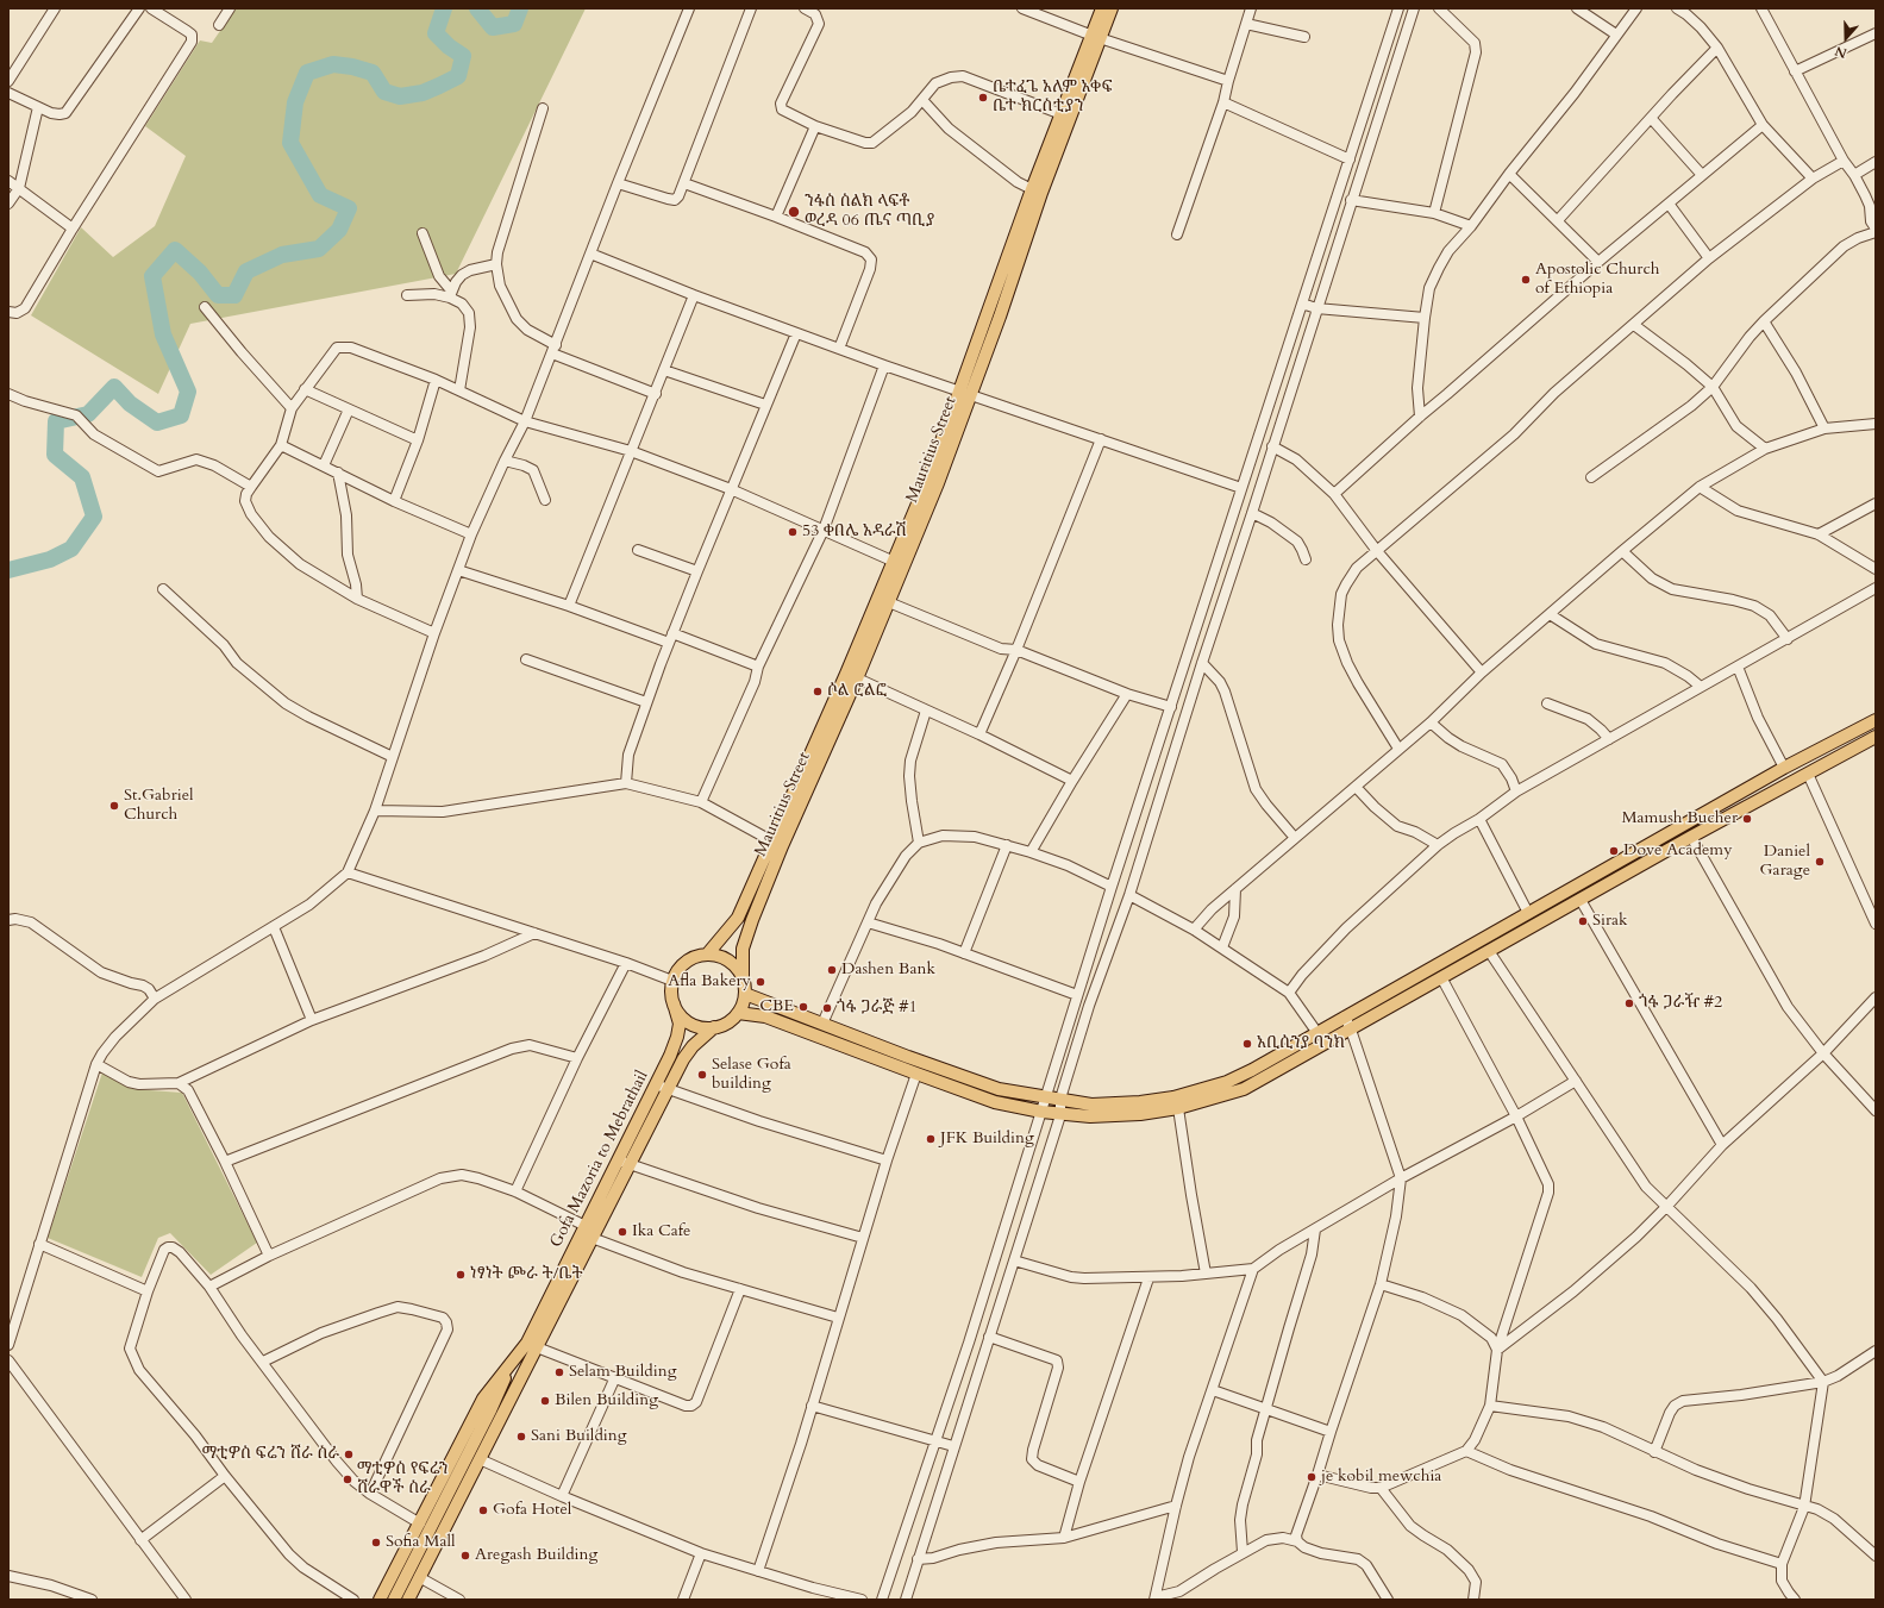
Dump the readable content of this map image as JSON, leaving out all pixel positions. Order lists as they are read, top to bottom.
{
  "streets": {
    "main road": ["Mauritius Street", "Gofa Mazoria to Mebrathail"]
  },
  "crossings": [
    ["Mauritius Street", "Gofa Mazoria to Mebrathail"]
  ],
  "places": [
    "ቤተፈጌ አለም አቀፍ ቤተ ክርስቲያን",
    "ንፋስ ስልክ ላፍቶ ወረዳ 06 ጤና ጣቢያ",
    "Apostolic Church of Ethiopia",
    "53 ቀበሌ አዳራሽ",
    "ሶል ሮልፎ",
    "St.Gabriel Church",
    "Mamush Bucher",
    "Dove Academy",
    "Daniel Garage",
    "Sirak",
    "Dashen Bank",
    "Afla Bakery",
    "ጎፋ ጋራዥ #2",
    "CBE",
    "ጎፋ ጋራጅ #1",
    "አቢሲንያ ባንክ",
    "Selase Gofa building",
    "JFK Building",
    "Ika Cafe",
    "ነፃነት ጮራ ት/ቤት",
    "Selam Building",
    "Bilen Building",
    "Sani Building",
    "ማቲዎስ ፍሬን ሸራ ስራ",
    "je kobil mewchia",
    "ማቲዎስ የፍሬን ሸራዋች ስራ",
    "Gofa Hotel",
    "Sofia Mall",
    "Aregash Building"
  ],
  "north": "bottom"
}
